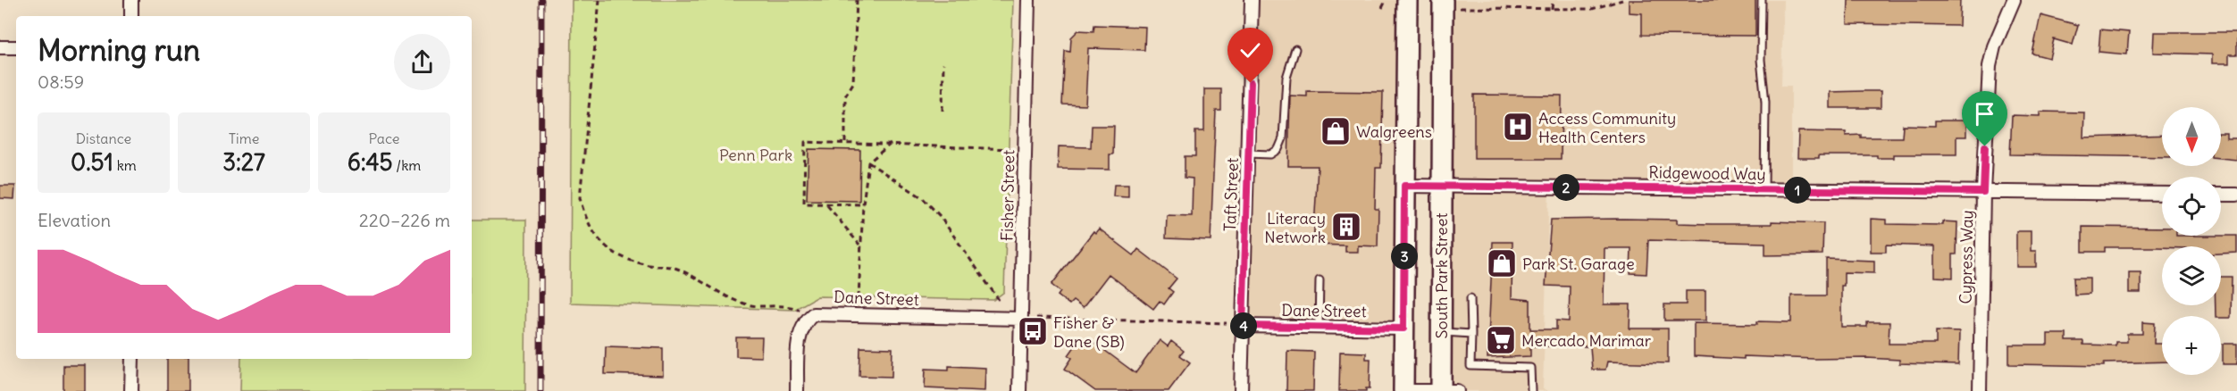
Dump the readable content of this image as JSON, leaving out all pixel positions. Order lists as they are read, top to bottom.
{
  "streets": {
    "main road": ["South Park Street"],
    "street": [
      "Ridgewood Way",
      "Taft Street",
      "Fisher Street",
      "Cypress Way",
      "Dane Street"
    ]
  },
  "crossings": [
    ["Ridgewood Way", "Cypress Way"],
    ["Ridgewood Way", "South Park Street"],
    ["Taft Street", "Dane Street"],
    ["Fisher Street", "Dane Street"]
  ],
  "parks": ["Penn Park"],
  "places": {
    "hospital": ["Access Community Health Centers"],
    "shop": ["Walgreens", "Park St. Garage"],
    "building": ["Literacy Network"],
    "bus stop": ["Fisher & Dane (SB)"],
    "supermarket": ["Mercado Marimar"]
  },
  "north": "bottom",
  "page": {
    "heading": ["Morning run", "08:59"],
    "map_buttons": "+",
    "stats": [
      ["Distance", "0.51 km"],
      ["Time", "3:27"],
      ["Pace", "6:45 /km"]
    ],
    "pins": [
      "2",
      "1",
      "3",
      "4"
    ],
    "chart": ["Elevation", "220–226 m"]
  }
}
